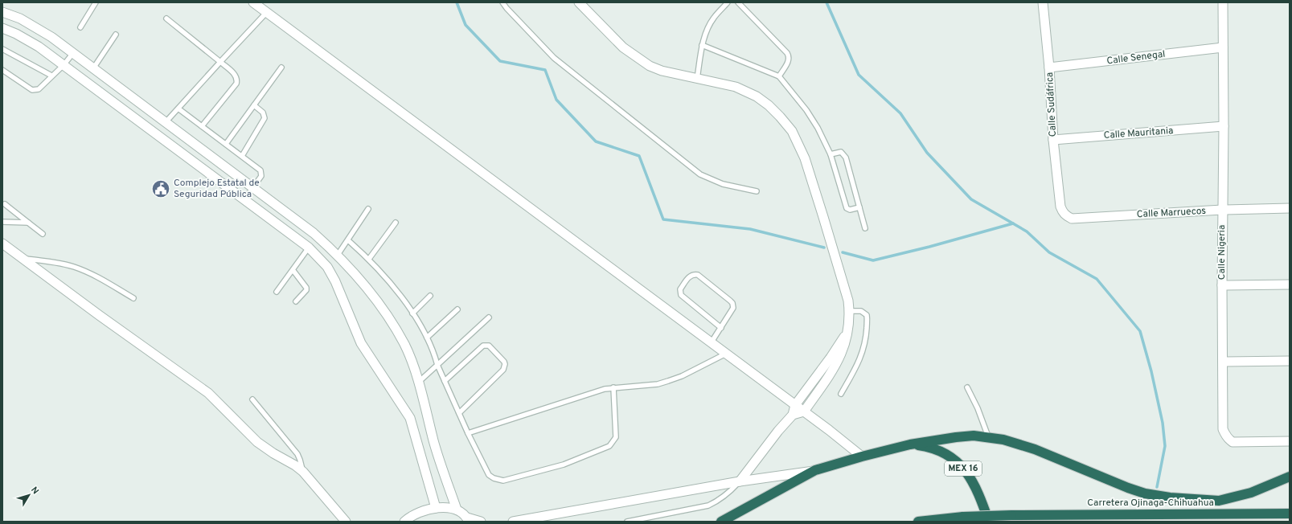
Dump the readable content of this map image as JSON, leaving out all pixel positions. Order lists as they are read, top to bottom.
{
  "streets": {
    "highway": ["MEX 16", "Carretera Ojinaga-Chihuahua"],
    "street": [
      "Calle Senegal",
      "Calle Sudáfrica",
      "Calle Mauritania",
      "Calle Marruecos",
      "Calle Nigeria"
    ]
  },
  "crossings": [
    ["Calle Senegal", "Calle Sudáfrica"],
    ["Calle Senegal", "Calle Nigeria"],
    ["Calle Sudáfrica", "Calle Mauritania"],
    ["Calle Sudáfrica", "Calle Marruecos"],
    ["Calle Mauritania", "Calle Nigeria"],
    ["Calle Marruecos", "Calle Nigeria"]
  ],
  "places": {
    "public building": ["Complejo Estatal de Seguridad Pública"]
  },
  "north": "top right"
}
